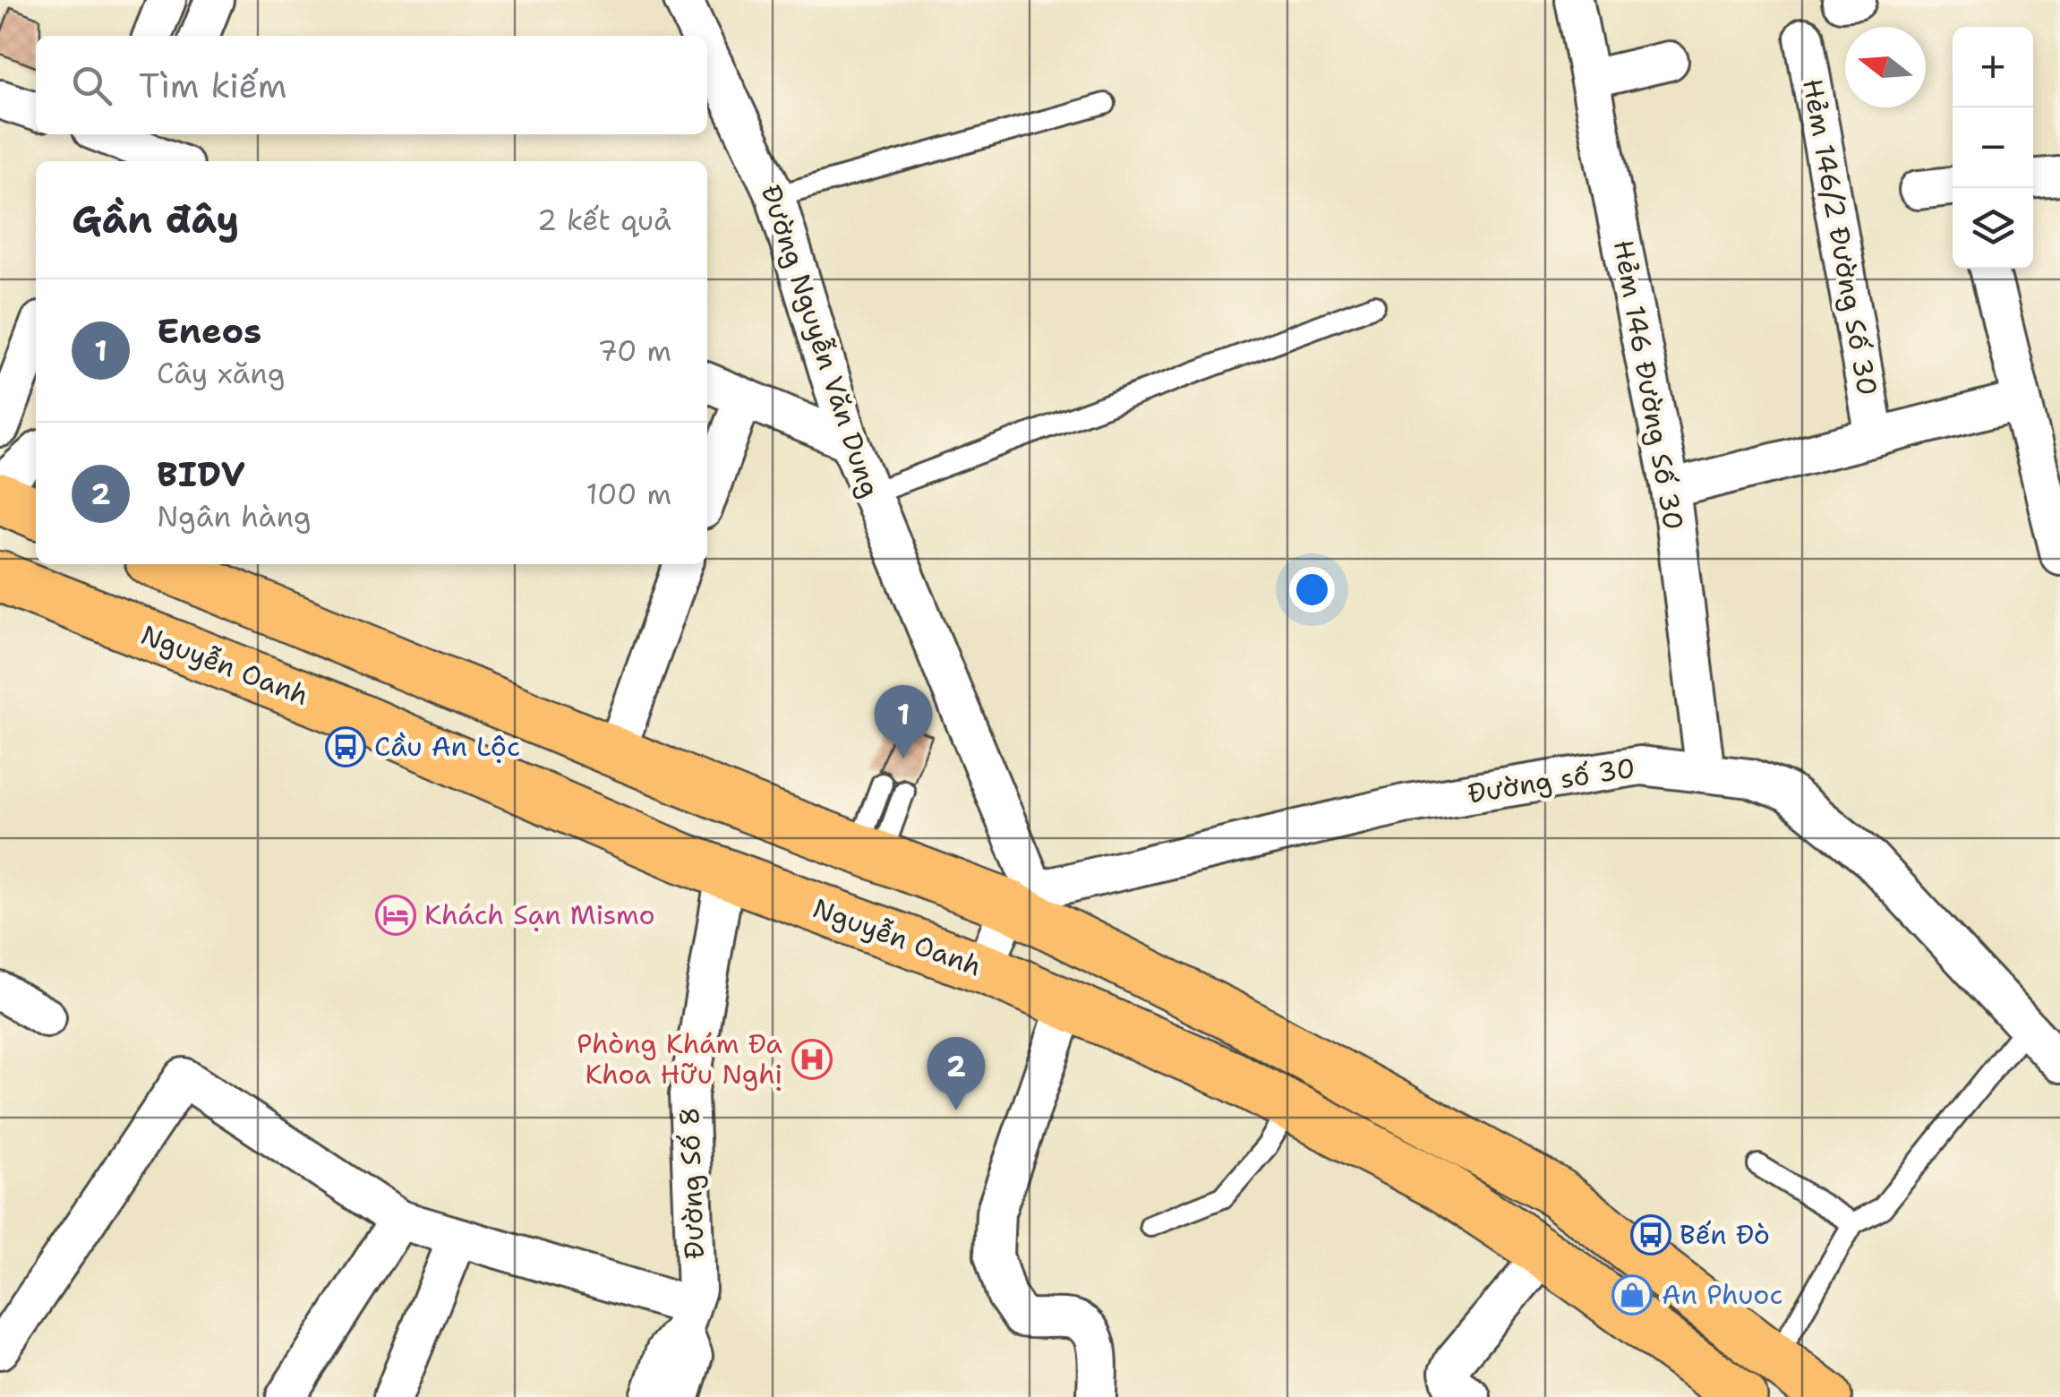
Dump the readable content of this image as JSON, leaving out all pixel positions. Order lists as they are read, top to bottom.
{
  "streets": {
    "main road": ["Nguyễn Oanh"],
    "street": [
      "Hẻm 146/2 Đường Số 30",
      "Đường Nguyễn Văn Dung",
      "Hẻm 146 Đường Số 30",
      "Đường số 30",
      "Đường Số 8"
    ]
  },
  "crossings": [
    ["Đường Nguyễn Văn Dung", "Đường số 30"],
    ["Hẻm 146 Đường Số 30", "Đường số 30"],
    ["Nguyễn Oanh", "Đường Số 8"]
  ],
  "places": {
    "bus stop": ["Cầu An Lộc", "Bến Đò"],
    "hotel": ["Khách Sạn Mismo"],
    "hospital": ["Phòng Khám Đa Khoa Hữu Nghị"],
    "shop": ["An Phuoc"]
  },
  "north": "left",
  "page": {
    "map_buttons": ["+", "−"],
    "search": "Tìm kiếm",
    "heading": ["Gần đây", "2 kết quả"],
    "list": [
      {
        "mark": "1",
        "name": "Eneos",
        "note": "Cây xăng",
        "value": "70 m"
      },
      {
        "mark": "2",
        "name": "BIDV",
        "note": "Ngân hàng",
        "value": "100 m"
      }
    ],
    "pins": ["1", "2"]
  }
}
